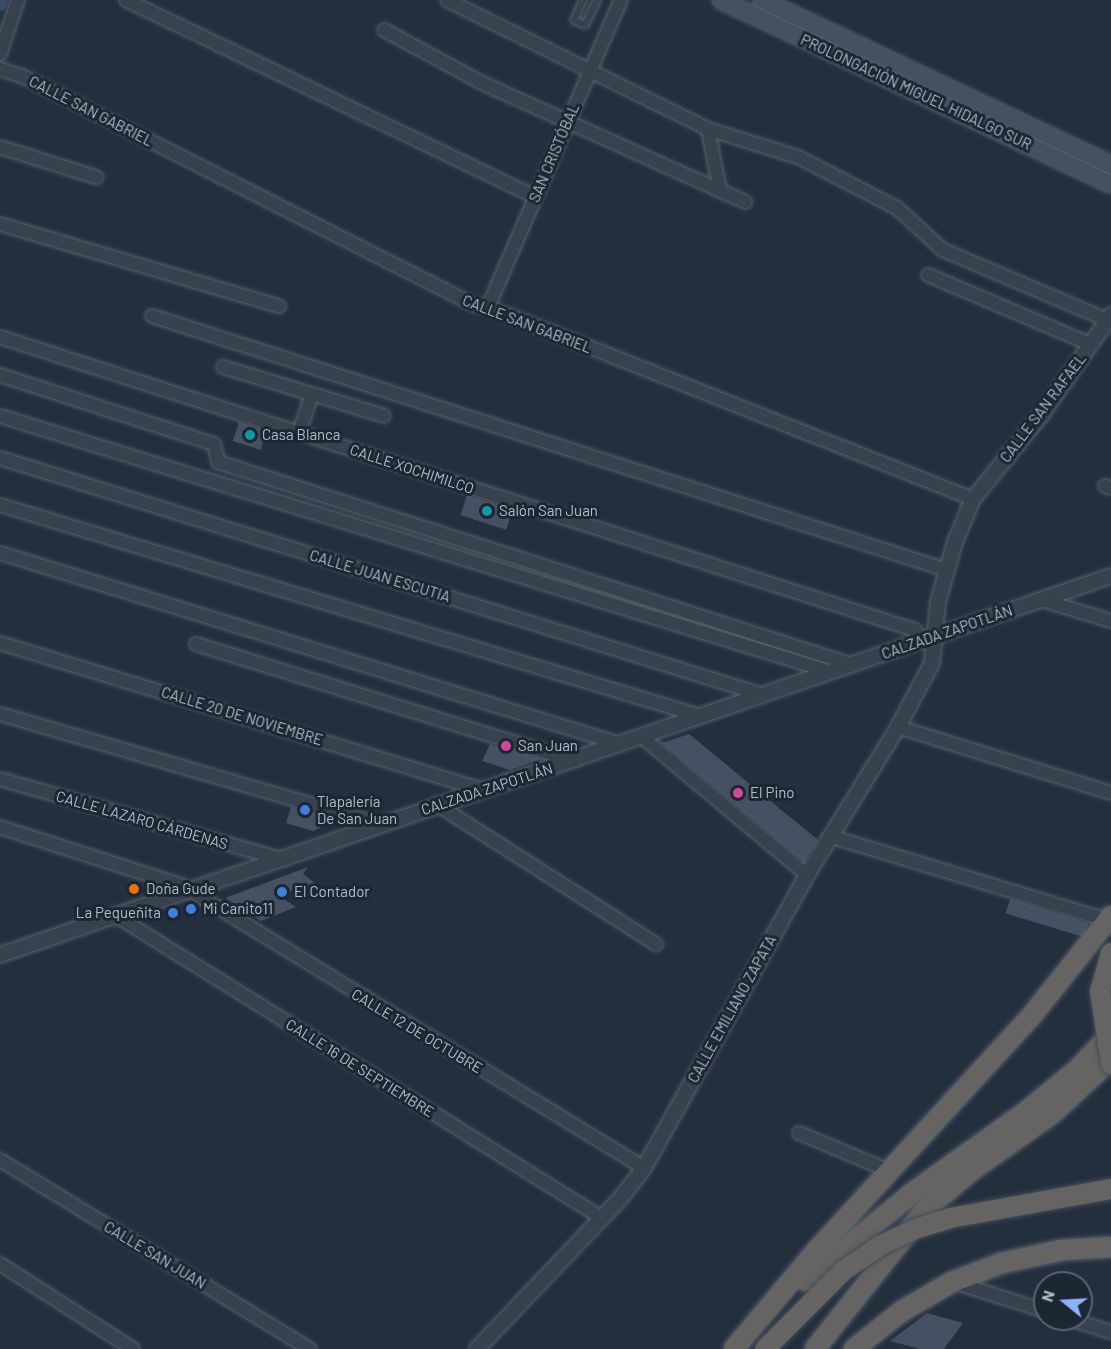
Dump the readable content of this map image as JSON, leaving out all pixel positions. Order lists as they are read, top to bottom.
{
  "streets": {
    "main road": ["PROLONGACIÓN MIGUEL HIDALGO SUR"],
    "street": [
      "CALLE SAN GABRIEL",
      "SAN CRISTÓBAL",
      "CALLE SAN RAFAEL",
      "CALLE XOCHIMILCO",
      "CALLE JUAN ESCUTIA",
      "CALZADA ZAPOTLÁN",
      "CALLE 20 DE NOVIEMBRE",
      "CALLE LAZARO CÁRDENAS",
      "CALLE EMILIANO ZAPATA",
      "CALLE 12 DE OCTUBRE",
      "CALLE 16 DE SEPTIEMBRE",
      "CALLE SAN JUAN"
    ]
  },
  "crossings": [
    ["CALLE SAN GABRIEL", "SAN CRISTÓBAL"],
    ["CALLE SAN GABRIEL", "CALLE SAN RAFAEL"],
    ["CALLE SAN RAFAEL", "CALLE EMILIANO ZAPATA"],
    ["CALLE XOCHIMILCO", "CALZADA ZAPOTLÁN"],
    ["CALLE JUAN ESCUTIA", "CALZADA ZAPOTLÁN"],
    ["CALZADA ZAPOTLÁN", "CALLE 20 DE NOVIEMBRE"],
    ["CALZADA ZAPOTLÁN", "CALLE LAZARO CÁRDENAS"],
    ["CALZADA ZAPOTLÁN", "CALLE EMILIANO ZAPATA"],
    ["CALZADA ZAPOTLÁN", "CALLE 12 DE OCTUBRE"],
    ["CALZADA ZAPOTLÁN", "CALLE 16 DE SEPTIEMBRE"],
    ["CALLE EMILIANO ZAPATA", "CALLE 12 DE OCTUBRE"],
    ["CALLE EMILIANO ZAPATA", "CALLE 16 DE SEPTIEMBRE"]
  ],
  "places": [
    "Casa Blanca",
    "Salón San Juan",
    "San Juan",
    "El Pino",
    "Tlapalería De San Juan",
    "Doña Gude",
    "El Contador",
    "Mi Canito11",
    "La Pequeñita"
  ],
  "north": "left"
}
